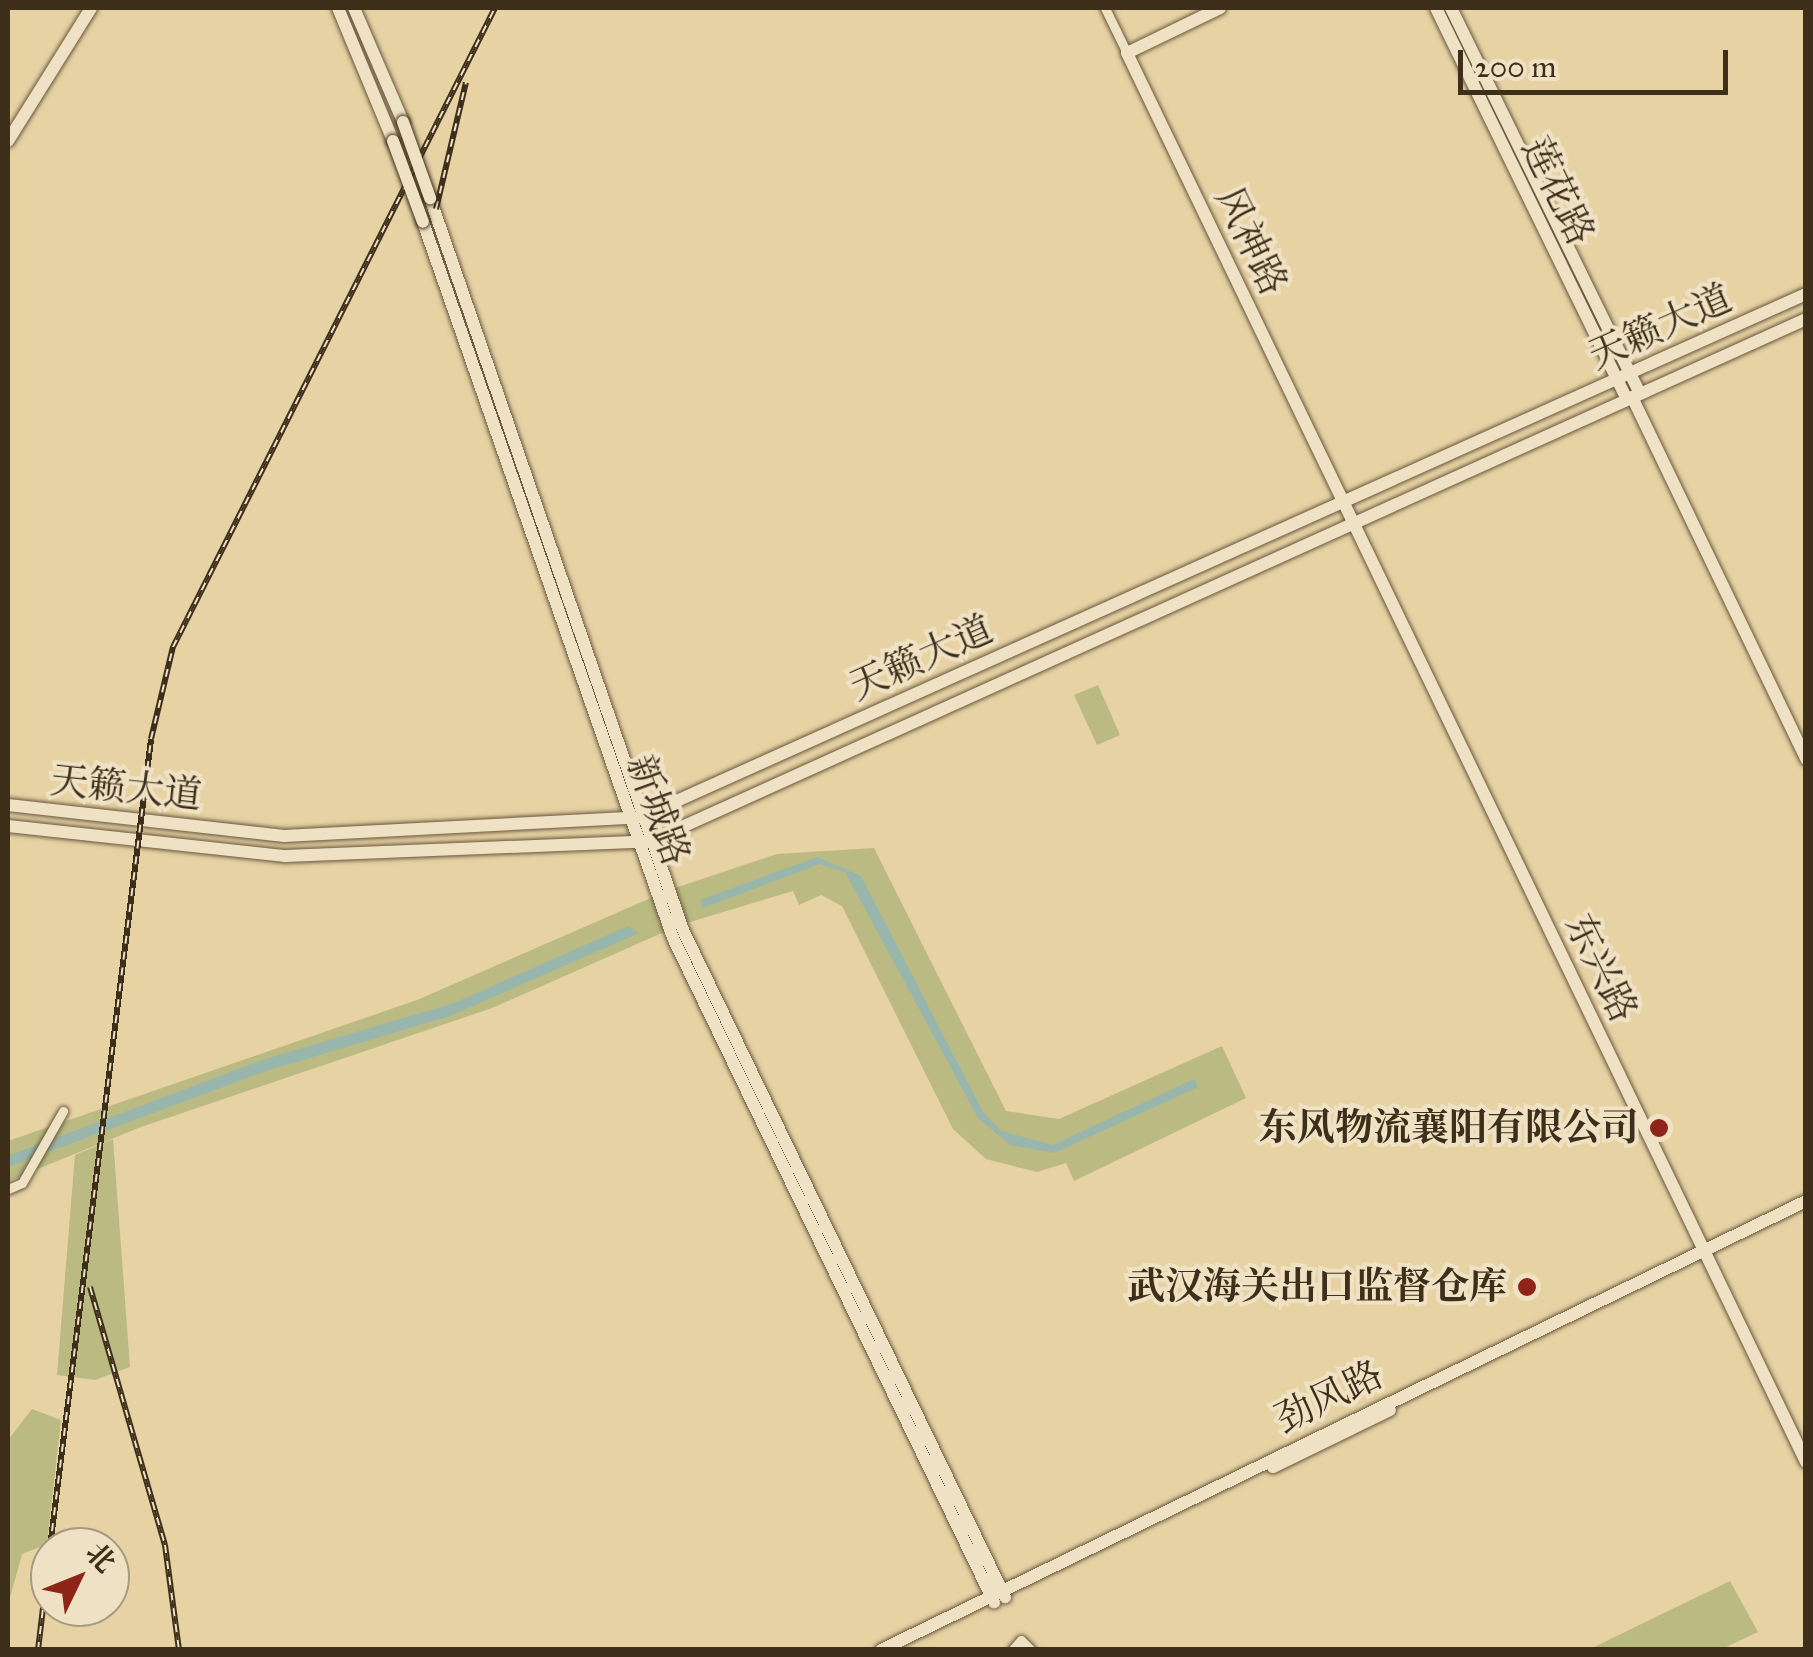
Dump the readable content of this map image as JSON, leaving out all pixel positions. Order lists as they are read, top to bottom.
{
  "streets": {
    "main road": [
      "莲花路",
      "风神路",
      "天籁大道",
      "新城路",
      "东兴路",
      "劲风路"
    ]
  },
  "crossings": [
    ["莲花路", "天籁大道"],
    ["风神路", "天籁大道"],
    ["风神路", "东兴路"],
    ["天籁大道", "新城路"],
    ["天籁大道", "东兴路"],
    ["新城路", "劲风路"],
    ["东兴路", "劲风路"]
  ],
  "places": ["东风物流襄阳有限公司", "武汉海关出口监督仓库"],
  "scale_bar": "200 m",
  "north": "top right"
}
